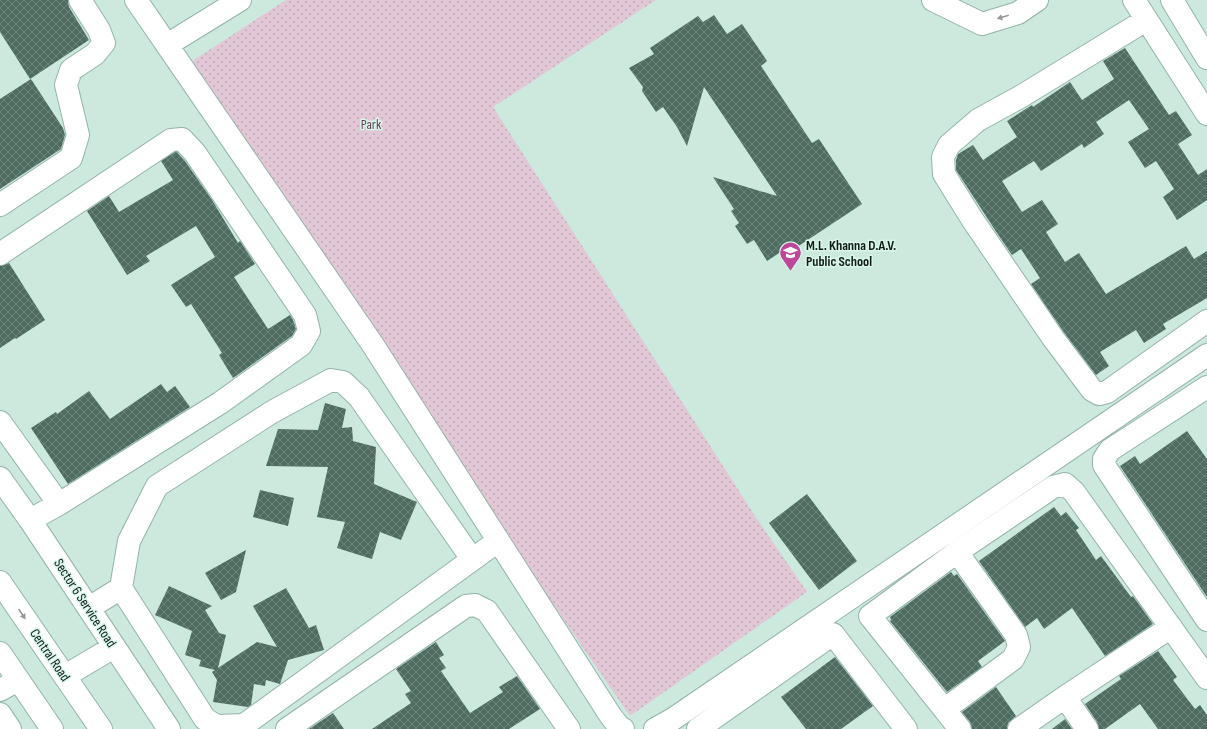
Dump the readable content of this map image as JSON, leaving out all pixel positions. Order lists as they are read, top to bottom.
{
  "streets": {
    "street": ["Sector 6 Service Road", "Central Road"]
  },
  "parks": ["Park"],
  "places": {
    "school or university": ["M.L. Khanna D.A.V. Public School"]
  }
}
